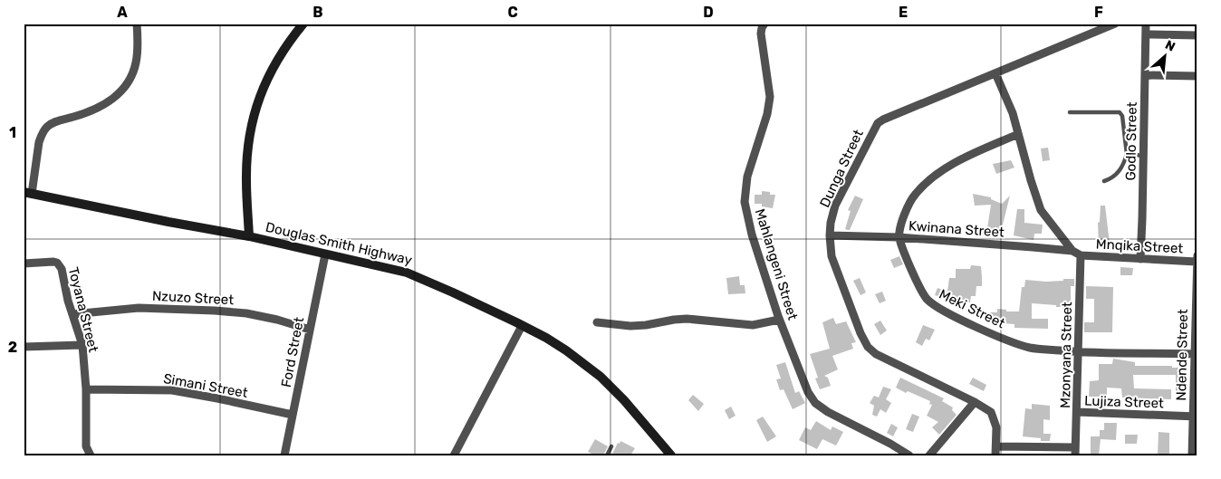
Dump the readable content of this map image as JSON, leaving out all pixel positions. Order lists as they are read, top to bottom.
{
  "streets": {
    "street": [
      "Godlo Street",
      "Dunga Street",
      "Kwinana Street",
      "Douglas Smith Highway",
      "Mnqika Street",
      "Mahlangeni Street",
      "Nzuzo Street",
      "Meki Street",
      "Toyana Street",
      "Ford Street",
      "Mzonyana Street",
      "Ndende Street",
      "Simani Street",
      "Lujiza Street"
    ]
  },
  "crossings": [
    ["Godlo Street", "Mnqika Street"],
    ["Dunga Street", "Kwinana Street"],
    ["Kwinana Street", "Mnqika Street"],
    ["Kwinana Street", "Meki Street"],
    ["Kwinana Street", "Mzonyana Street"],
    ["Douglas Smith Highway", "Ford Street"],
    ["Mnqika Street", "Mzonyana Street"],
    ["Mnqika Street", "Ndende Street"],
    ["Nzuzo Street", "Toyana Street"],
    ["Nzuzo Street", "Ford Street"],
    ["Meki Street", "Mzonyana Street"],
    ["Meki Street", "Ndende Street"],
    ["Toyana Street", "Simani Street"],
    ["Ford Street", "Simani Street"],
    ["Mzonyana Street", "Lujiza Street"],
    ["Ndende Street", "Lujiza Street"]
  ],
  "north": "top right",
  "grid": {
    "columns": [
      "A",
      "B",
      "C",
      "D",
      "E",
      "F"
    ],
    "rows": ["1", "2"]
  }
}
